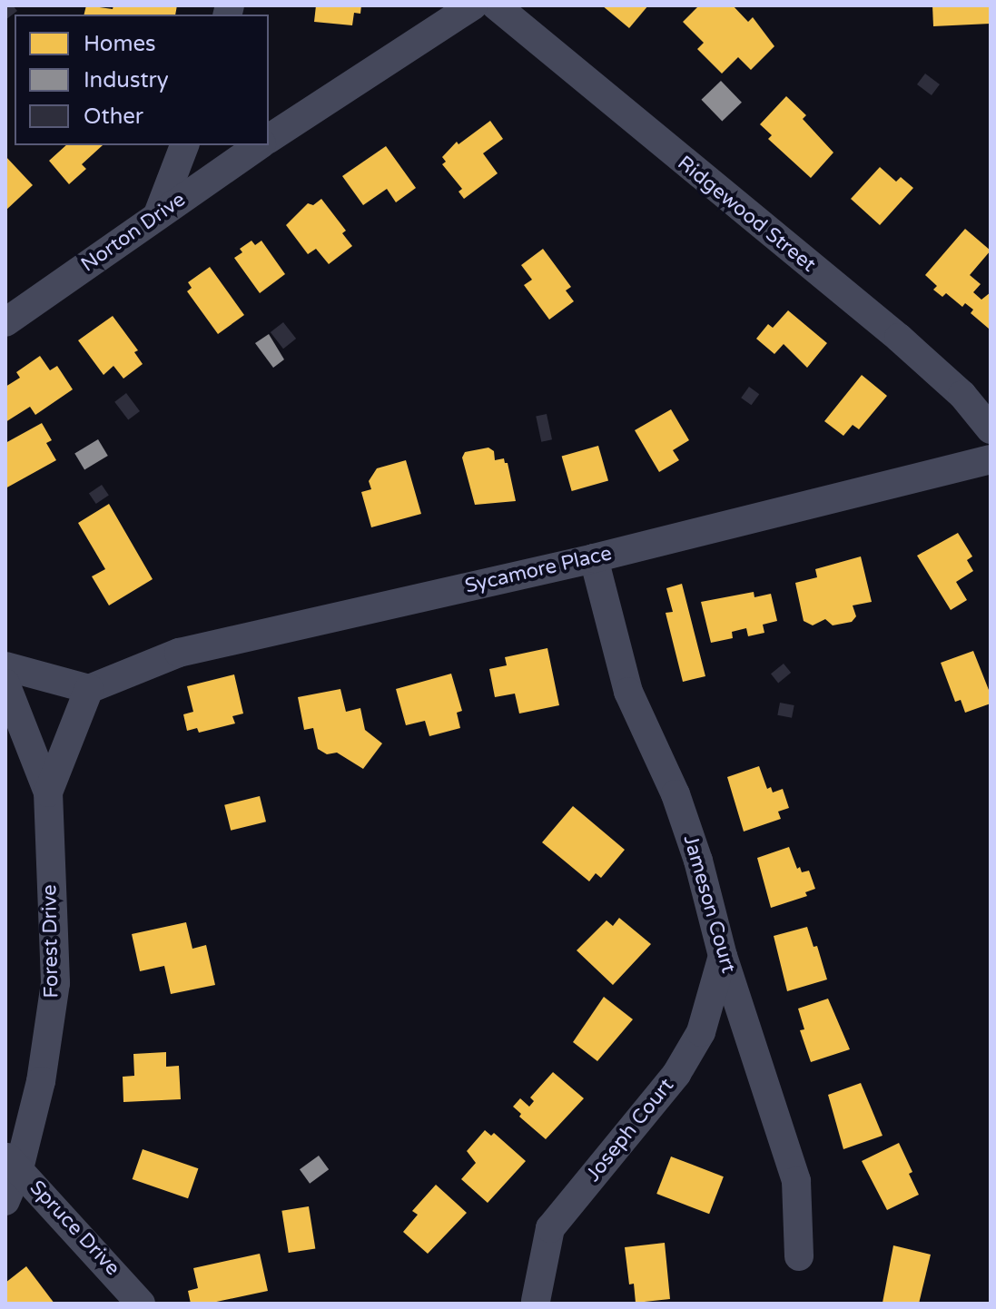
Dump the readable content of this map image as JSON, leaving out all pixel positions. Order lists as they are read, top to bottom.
{
  "streets": {
    "street": [
      "Ridgewood Street",
      "Norton Drive",
      "Sycamore Place",
      "Jameson Court",
      "Forest Drive",
      "Joseph Court",
      "Spruce Drive"
    ]
  },
  "crossings": [
    ["Sycamore Place", "Jameson Court"],
    ["Jameson Court", "Joseph Court"],
    ["Forest Drive", "Spruce Drive"]
  ],
  "legend": ["Homes", "Industry", "Other"]
}
